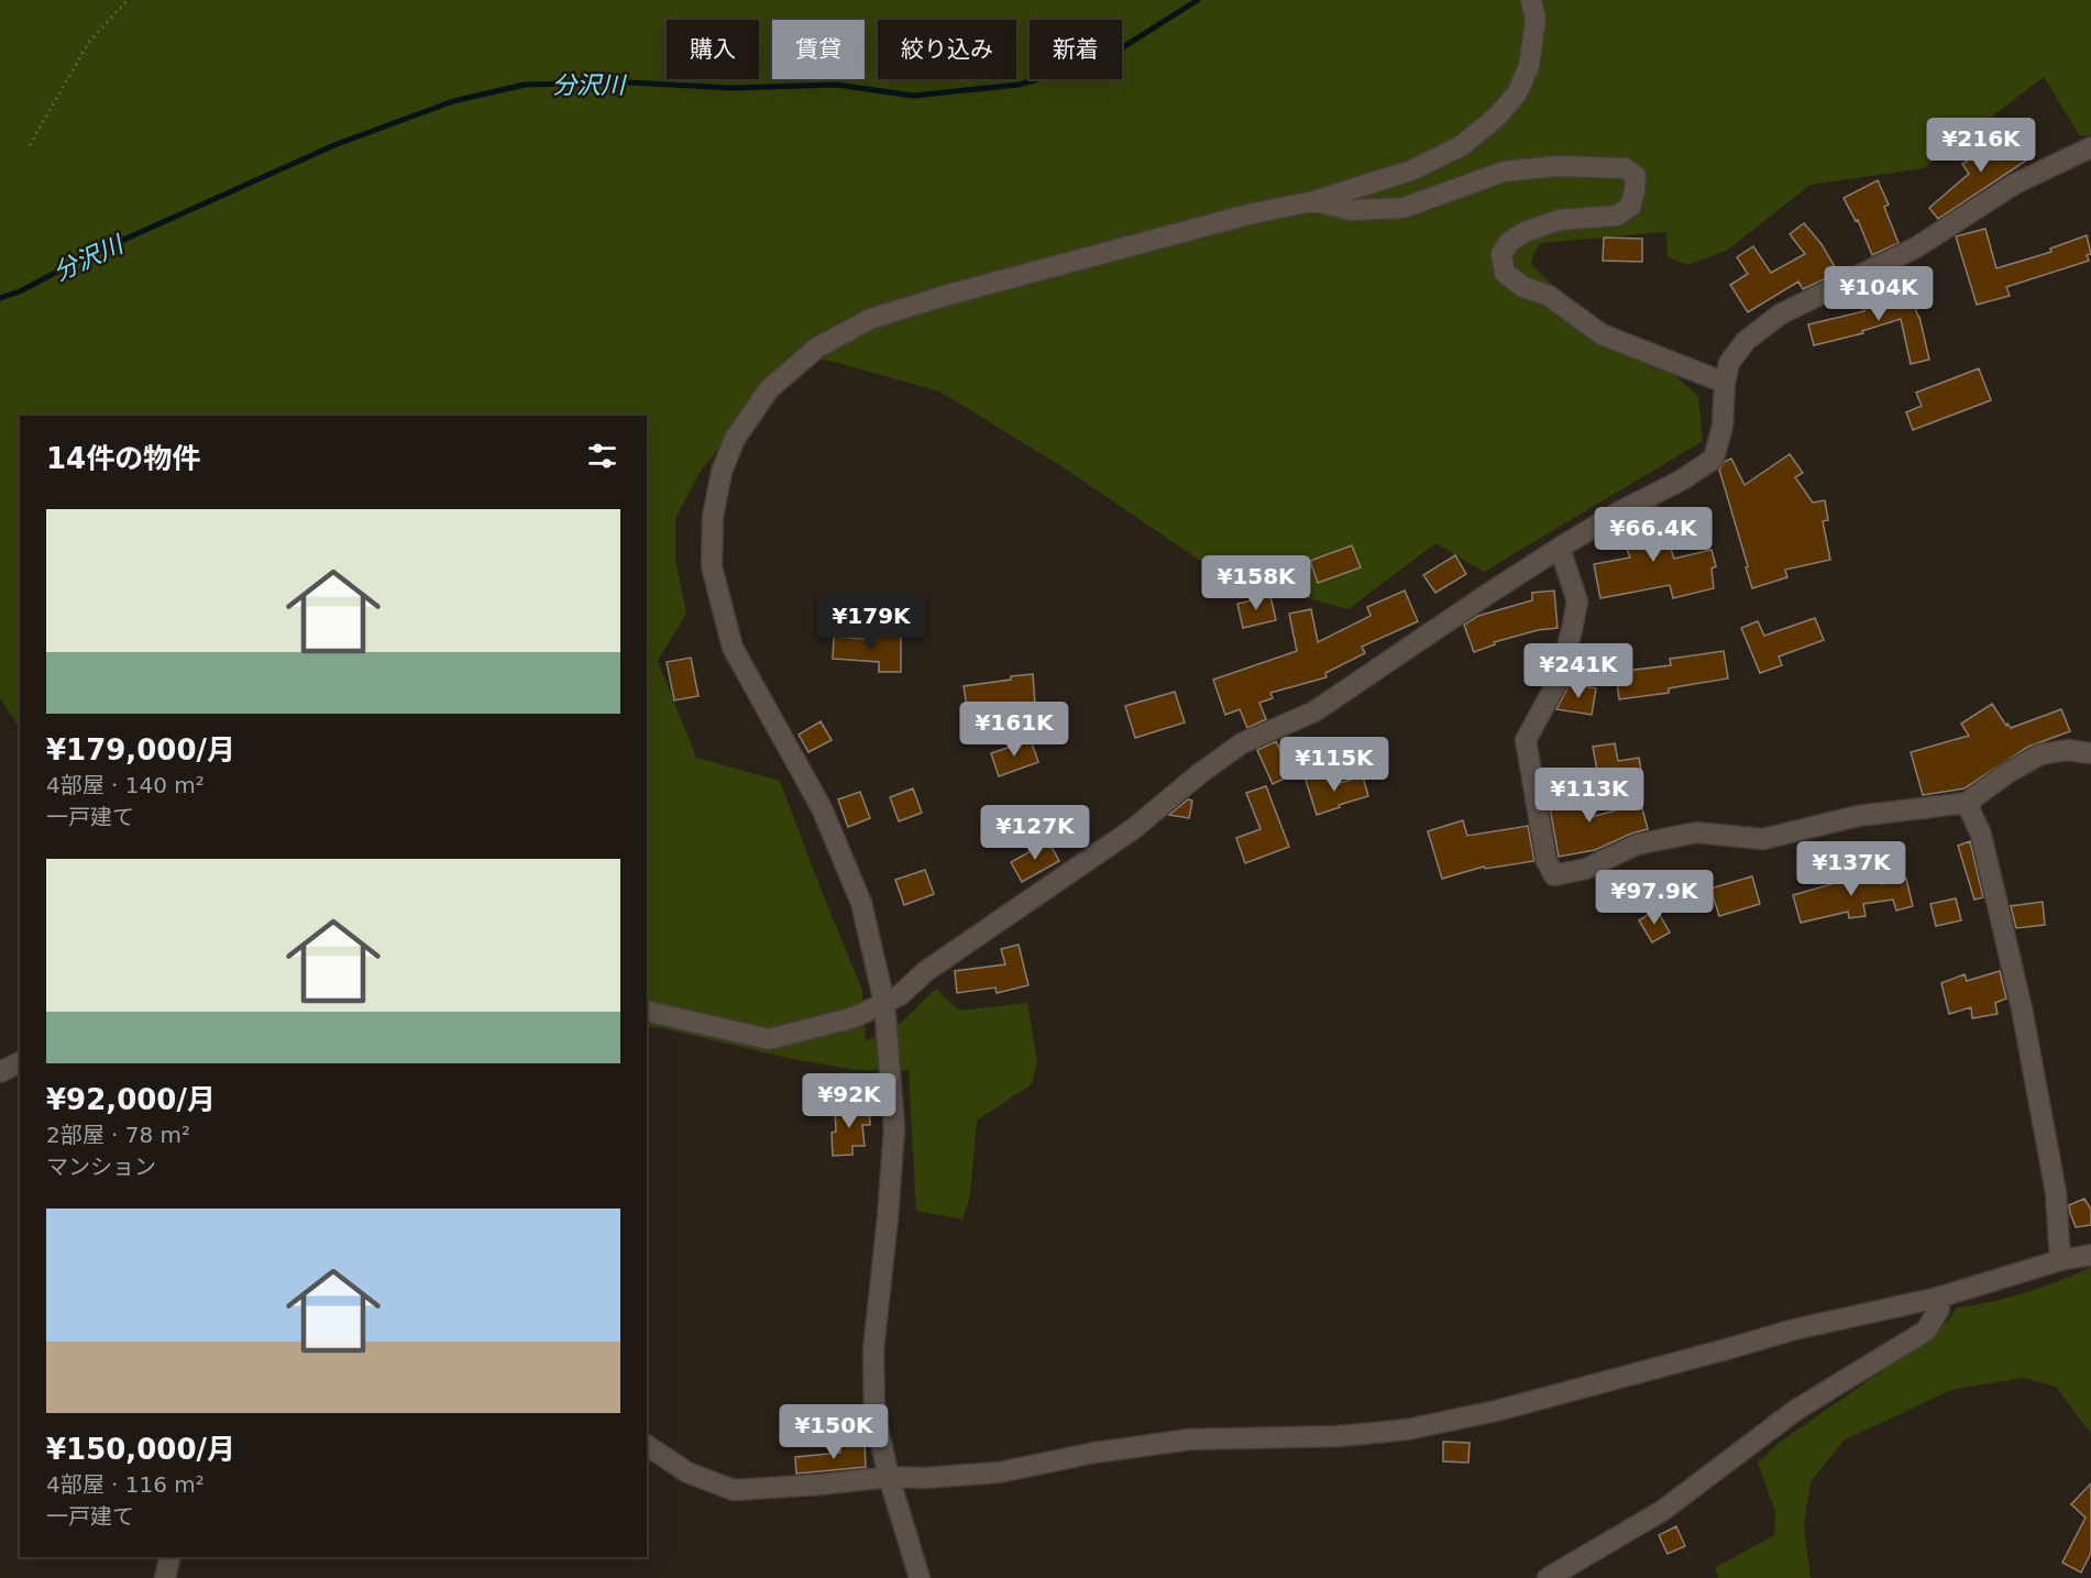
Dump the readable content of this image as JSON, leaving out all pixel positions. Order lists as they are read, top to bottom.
{
  "water": ["分沢川"],
  "page": {
    "chip": [
      "購入",
      "賃貸",
      "絞り込み",
      "新着"
    ],
    "price": [
      "¥216K",
      "¥104K",
      "¥66.4K",
      "¥158K",
      "¥179K",
      "¥241K",
      "¥161K",
      "¥115K",
      "¥113K",
      "¥127K",
      "¥137K",
      "¥97.9K",
      "¥92K",
      "¥150K"
    ],
    "heading": "14件の物件",
    "list": [
      {
        "name": "¥179,000/月",
        "note": "4部屋 · 140 m² · 一戸建て"
      },
      {
        "name": "¥92,000/月",
        "note": "2部屋 · 78 m² · マンション"
      },
      {
        "name": "¥150,000/月",
        "note": "4部屋 · 116 m² · 一戸建て"
      }
    ]
  }
}
